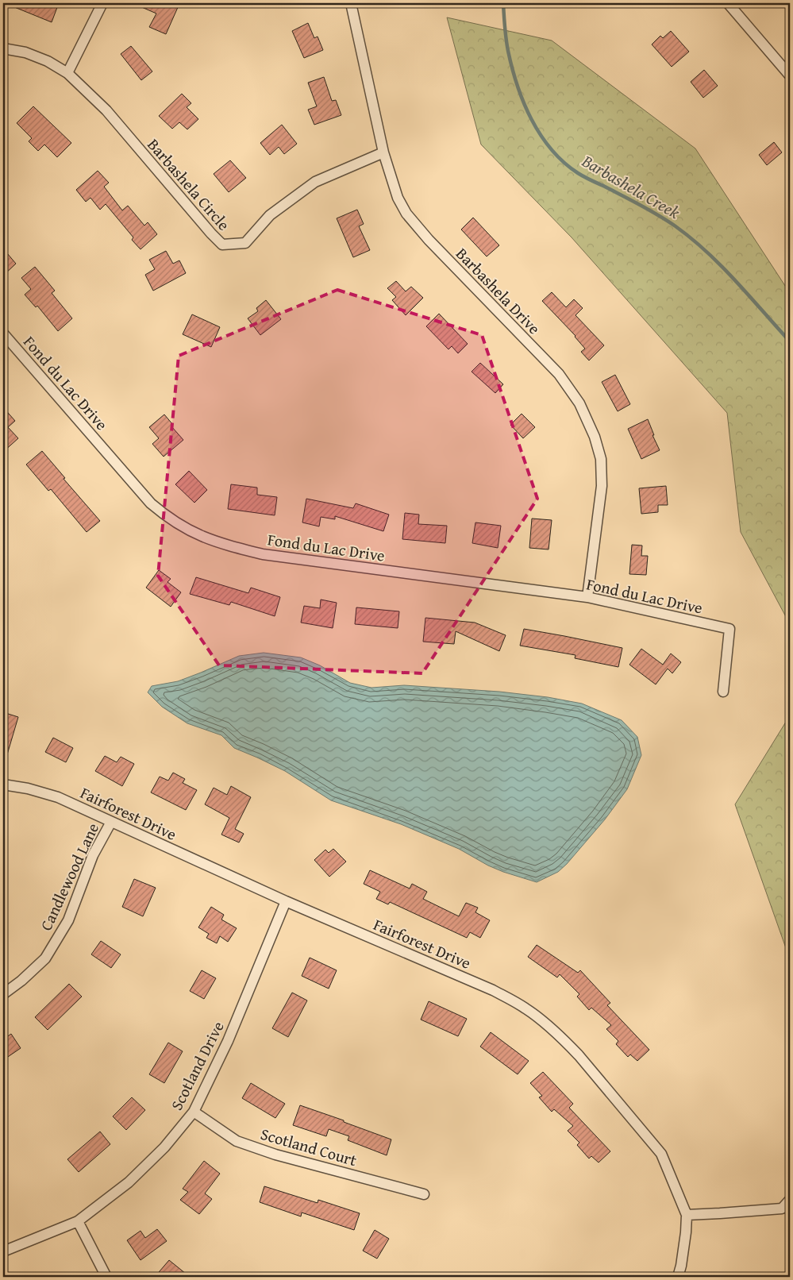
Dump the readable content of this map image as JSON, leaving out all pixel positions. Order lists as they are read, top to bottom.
{
  "streets": {
    "street": [
      "Barbashela Circle",
      "Barbashela Drive",
      "Fond du Lac Drive",
      "Fairforest Drive",
      "Candlewood Lane",
      "Scotland Drive",
      "Scotland Court"
    ]
  },
  "crossings": [
    ["Barbashela Circle", "Barbashela Drive"],
    ["Barbashela Drive", "Fond du Lac Drive"],
    ["Fairforest Drive", "Candlewood Lane"],
    ["Fairforest Drive", "Scotland Drive"],
    ["Scotland Drive", "Scotland Court"]
  ],
  "water": ["Barbashela Creek"]
}
